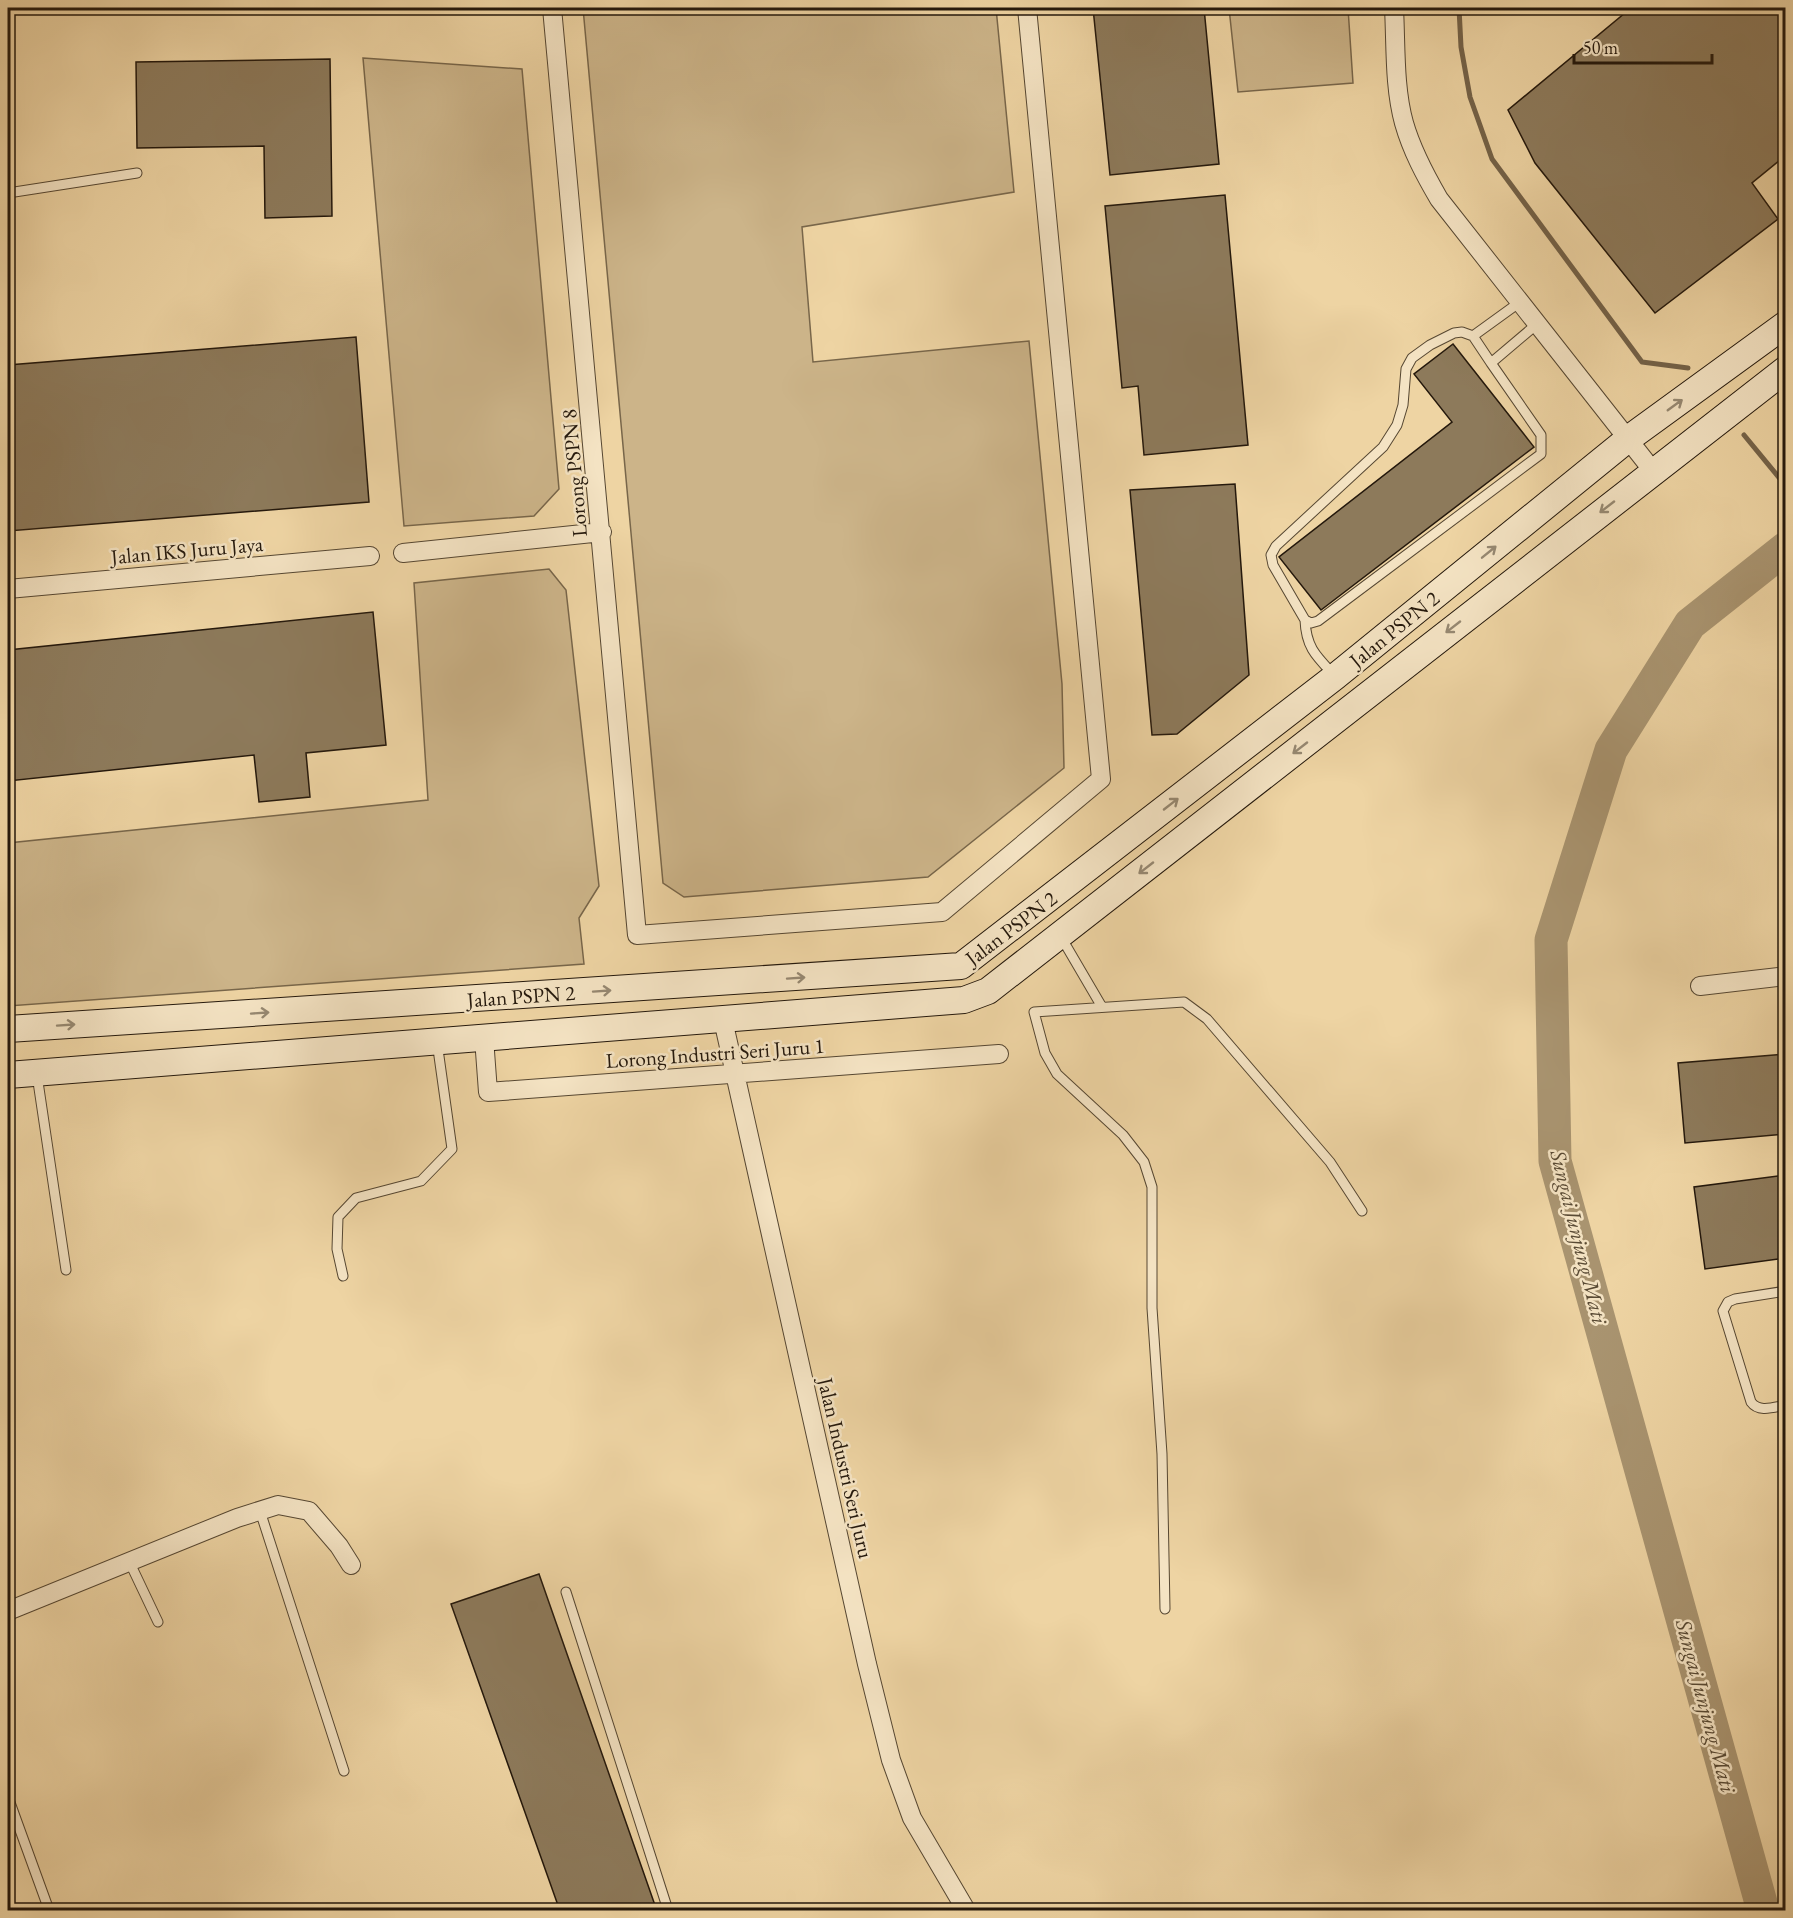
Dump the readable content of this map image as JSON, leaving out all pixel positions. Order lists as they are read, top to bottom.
{
  "streets": {
    "street": [
      "Lorong PSPN 8",
      "Jalan IKS Juru Jaya",
      "Jalan PSPN 2",
      "Lorong Industri Seri Juru 1",
      "Jalan Industri Seri Juru"
    ]
  },
  "crossings": [
    ["Jalan PSPN 2", "Lorong Industri Seri Juru 1"],
    ["Jalan PSPN 2", "Jalan Industri Seri Juru"],
    ["Lorong Industri Seri Juru 1", "Jalan Industri Seri Juru"]
  ],
  "water": ["Sungai Junjung Mati"],
  "scale_bar": "50 m"
}
